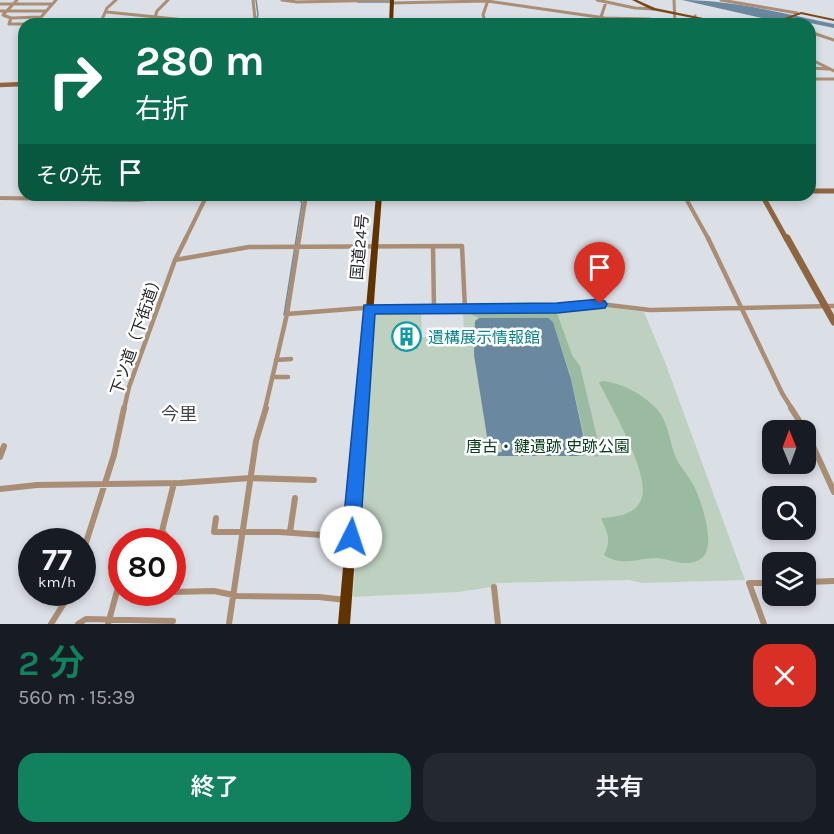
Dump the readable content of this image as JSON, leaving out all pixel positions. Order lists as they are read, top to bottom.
{
  "streets": {
    "highway": ["国道24号"],
    "street": ["下ツ道（下街道）"]
  },
  "districts": ["今里"],
  "parks": ["唐古・鍵遺跡 史跡公園"],
  "places": {
    "building": ["遺構展示情報館"]
  },
  "north": "top",
  "page": {
    "turn": ["280 m", "右折"],
    "then": "その先",
    "speed": "77 km/h",
    "limit": "80",
    "heading": ["2 分", "560 m · 15:39"],
    "buttons": ["終了", "共有"]
  }
}
